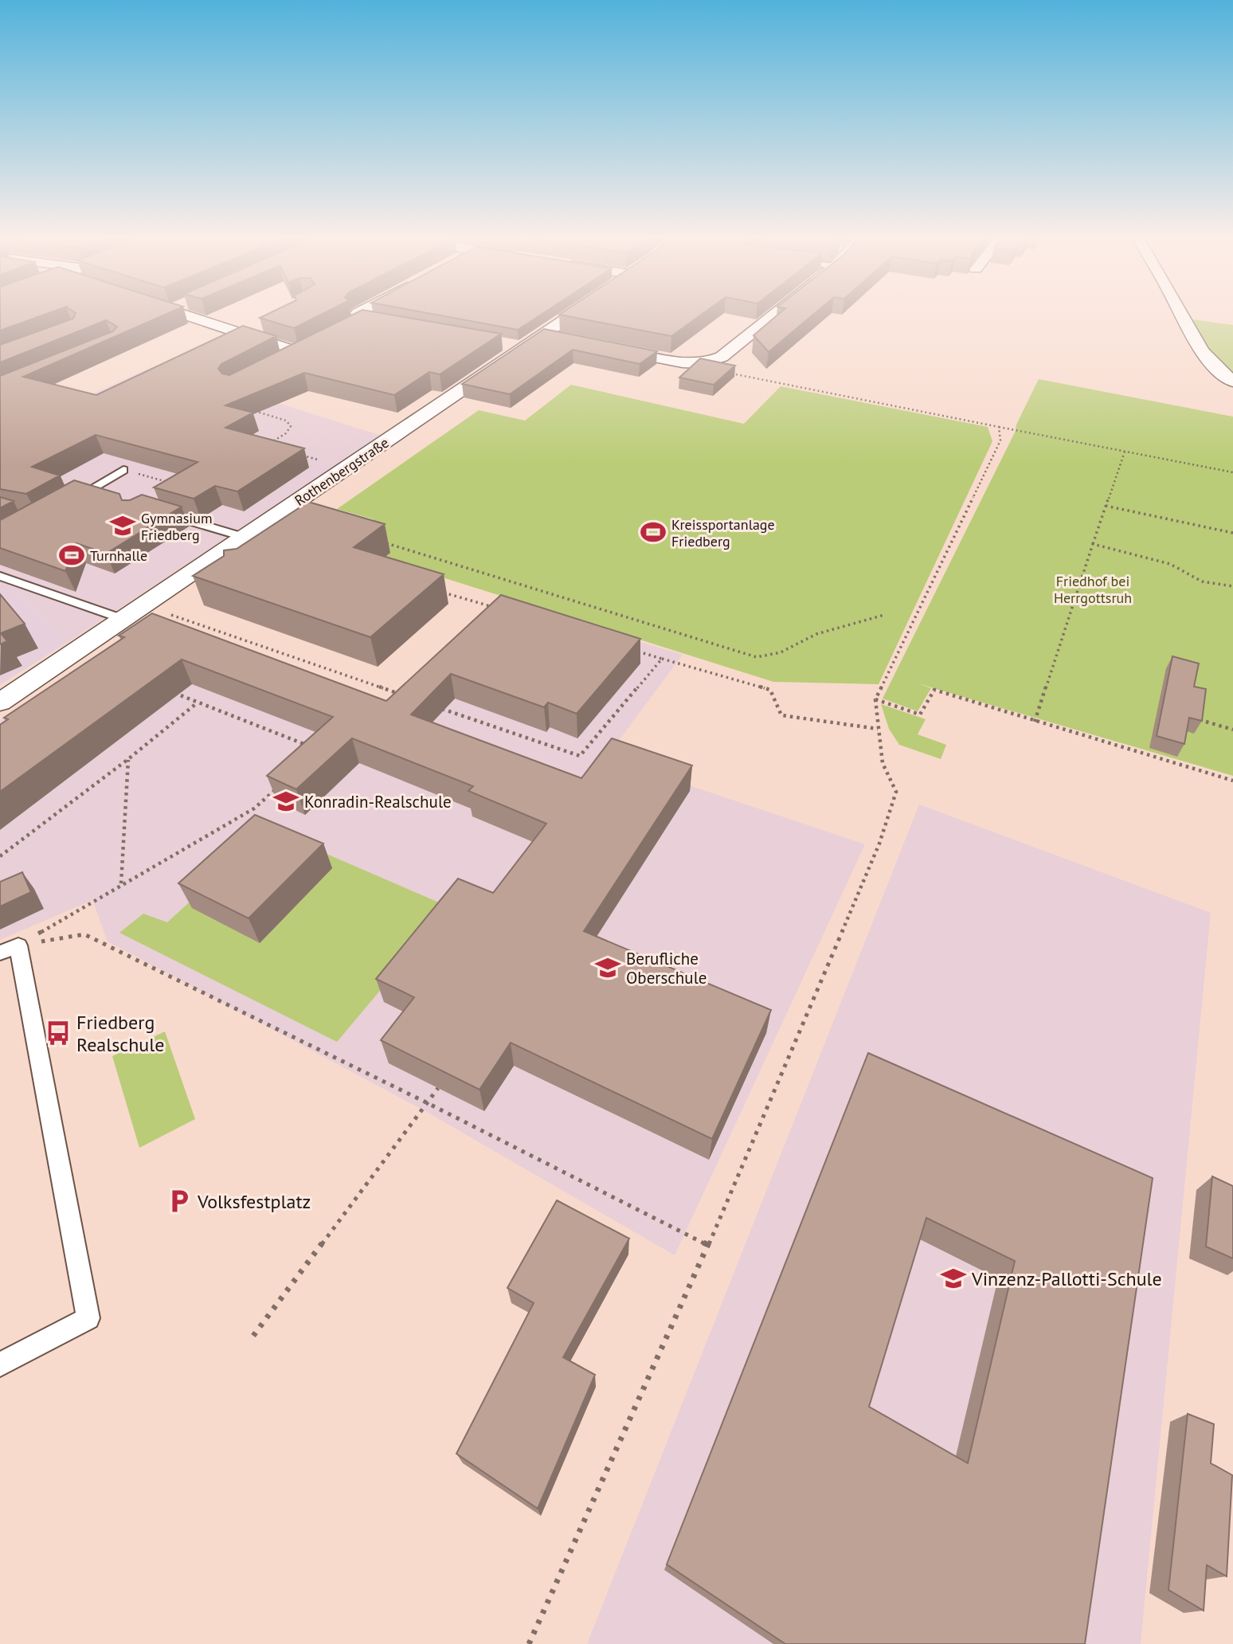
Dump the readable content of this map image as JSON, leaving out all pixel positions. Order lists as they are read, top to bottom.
{
  "streets": {
    "street": ["Rothenbergstraße"]
  },
  "parks": ["Friedhof bei Herrgottsruh"],
  "places": {
    "school or university": [
      "Gymnasium Friedberg",
      "Konradin-Realschule",
      "Berufliche Oberschule",
      "Vinzenz-Pallotti-Schule"
    ],
    "sports": ["Kreissportanlage Friedberg", "Turnhalle"],
    "bus stop": ["Friedberg Realschule"],
    "parking": ["Volksfestplatz"]
  }
}
